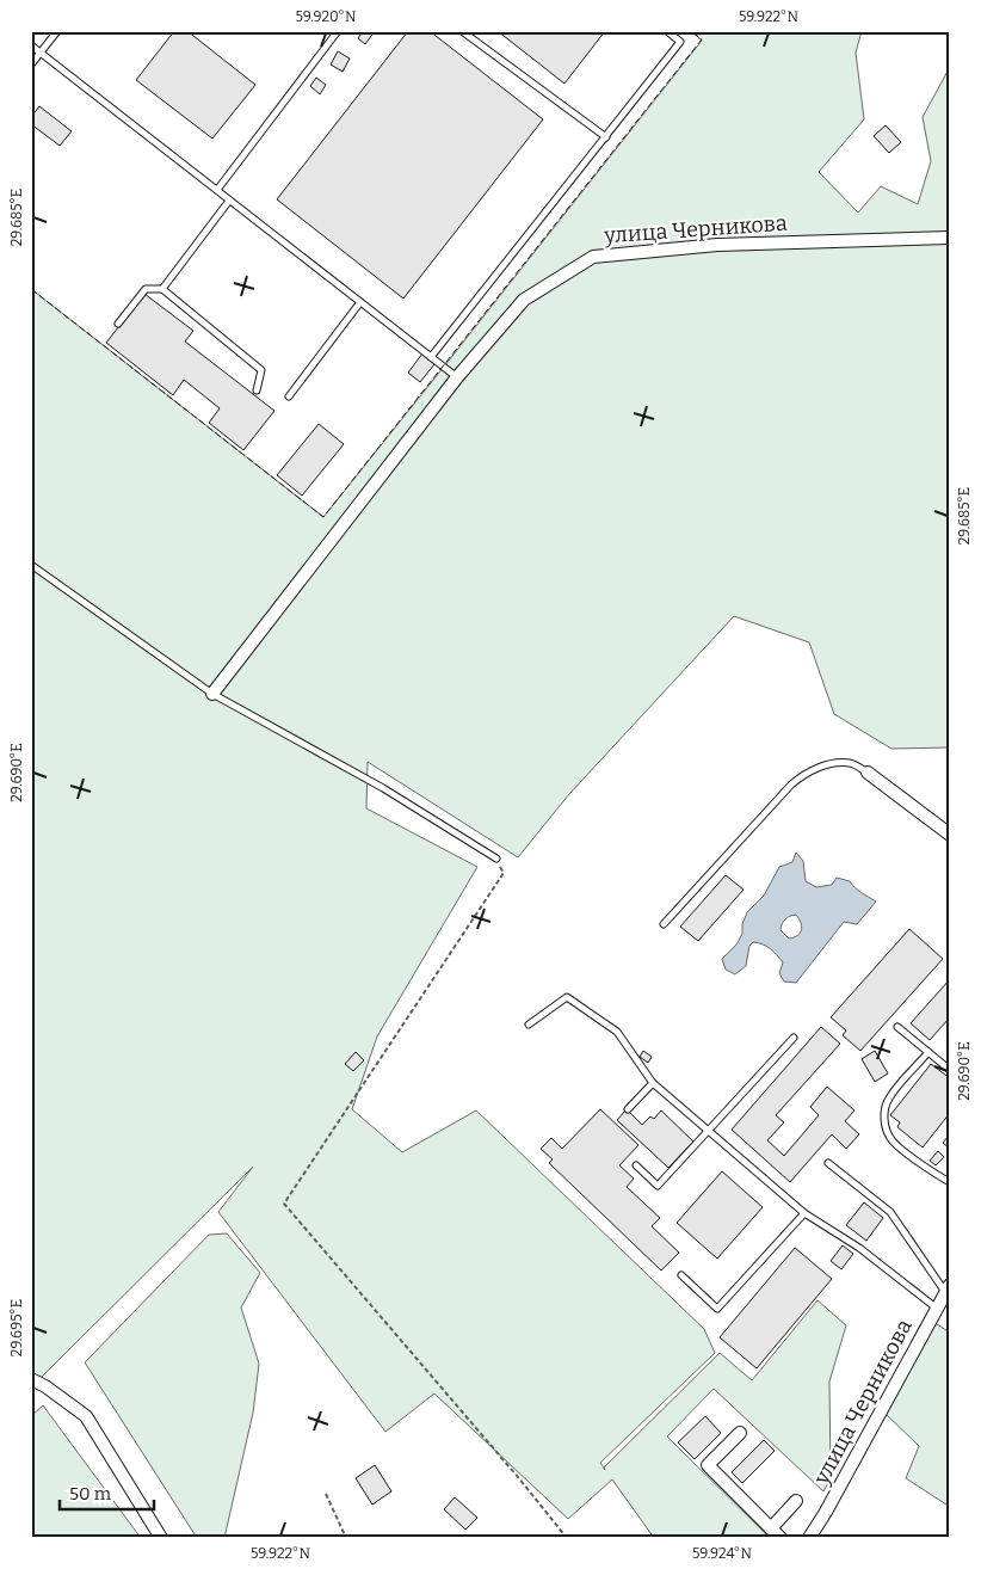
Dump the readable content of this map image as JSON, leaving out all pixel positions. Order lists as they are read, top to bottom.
{
  "streets": {
    "street": ["улица Черникова"]
  },
  "scale_bar": "50 m",
  "coordinates": [
    "59.920°N",
    "59.922°N",
    "29.685°E",
    "29.690°E",
    "29.695°E",
    "59.924°N"
  ]
}
